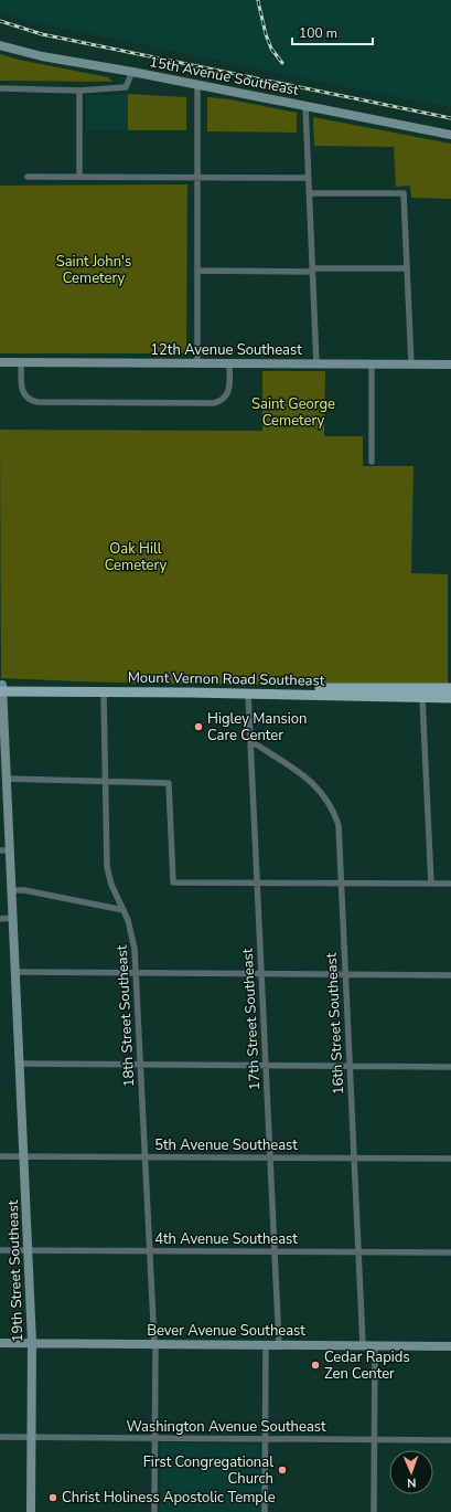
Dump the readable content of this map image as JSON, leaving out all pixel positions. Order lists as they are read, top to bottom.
{
  "streets": {
    "main road": [
      "15th Avenue Southeast",
      "12th Avenue Southeast",
      "Mount Vernon Road Southeast",
      "19th Street Southeast",
      "Bever Avenue Southeast"
    ],
    "street": [
      "18th Street Southeast",
      "17th Street Southeast",
      "16th Street Southeast",
      "5th Avenue Southeast",
      "4th Avenue Southeast",
      "Washington Avenue Southeast"
    ]
  },
  "crossings": [
    ["Mount Vernon Road Southeast", "18th Street Southeast"],
    ["Mount Vernon Road Southeast", "17th Street Southeast"],
    ["Mount Vernon Road Southeast", "19th Street Southeast"],
    ["18th Street Southeast", "5th Avenue Southeast"],
    ["18th Street Southeast", "4th Avenue Southeast"],
    ["18th Street Southeast", "Bever Avenue Southeast"],
    ["18th Street Southeast", "Washington Avenue Southeast"],
    ["17th Street Southeast", "16th Street Southeast"],
    ["17th Street Southeast", "5th Avenue Southeast"],
    ["17th Street Southeast", "4th Avenue Southeast"],
    ["17th Street Southeast", "Bever Avenue Southeast"],
    ["16th Street Southeast", "5th Avenue Southeast"],
    ["16th Street Southeast", "4th Avenue Southeast"],
    ["16th Street Southeast", "Bever Avenue Southeast"],
    ["5th Avenue Southeast", "19th Street Southeast"],
    ["4th Avenue Southeast", "19th Street Southeast"],
    ["19th Street Southeast", "Bever Avenue Southeast"],
    ["19th Street Southeast", "Washington Avenue Southeast"]
  ],
  "parks": ["Saint John's Cemetery", "Saint George Cemetery", "Oak Hill Cemetery"],
  "places": [
    "Higley Mansion Care Center",
    "Cedar Rapids Zen Center",
    "First Congregational Church",
    "Christ Holiness Apostolic Temple"
  ],
  "scale_bar": "100 m",
  "north": "bottom"
}
